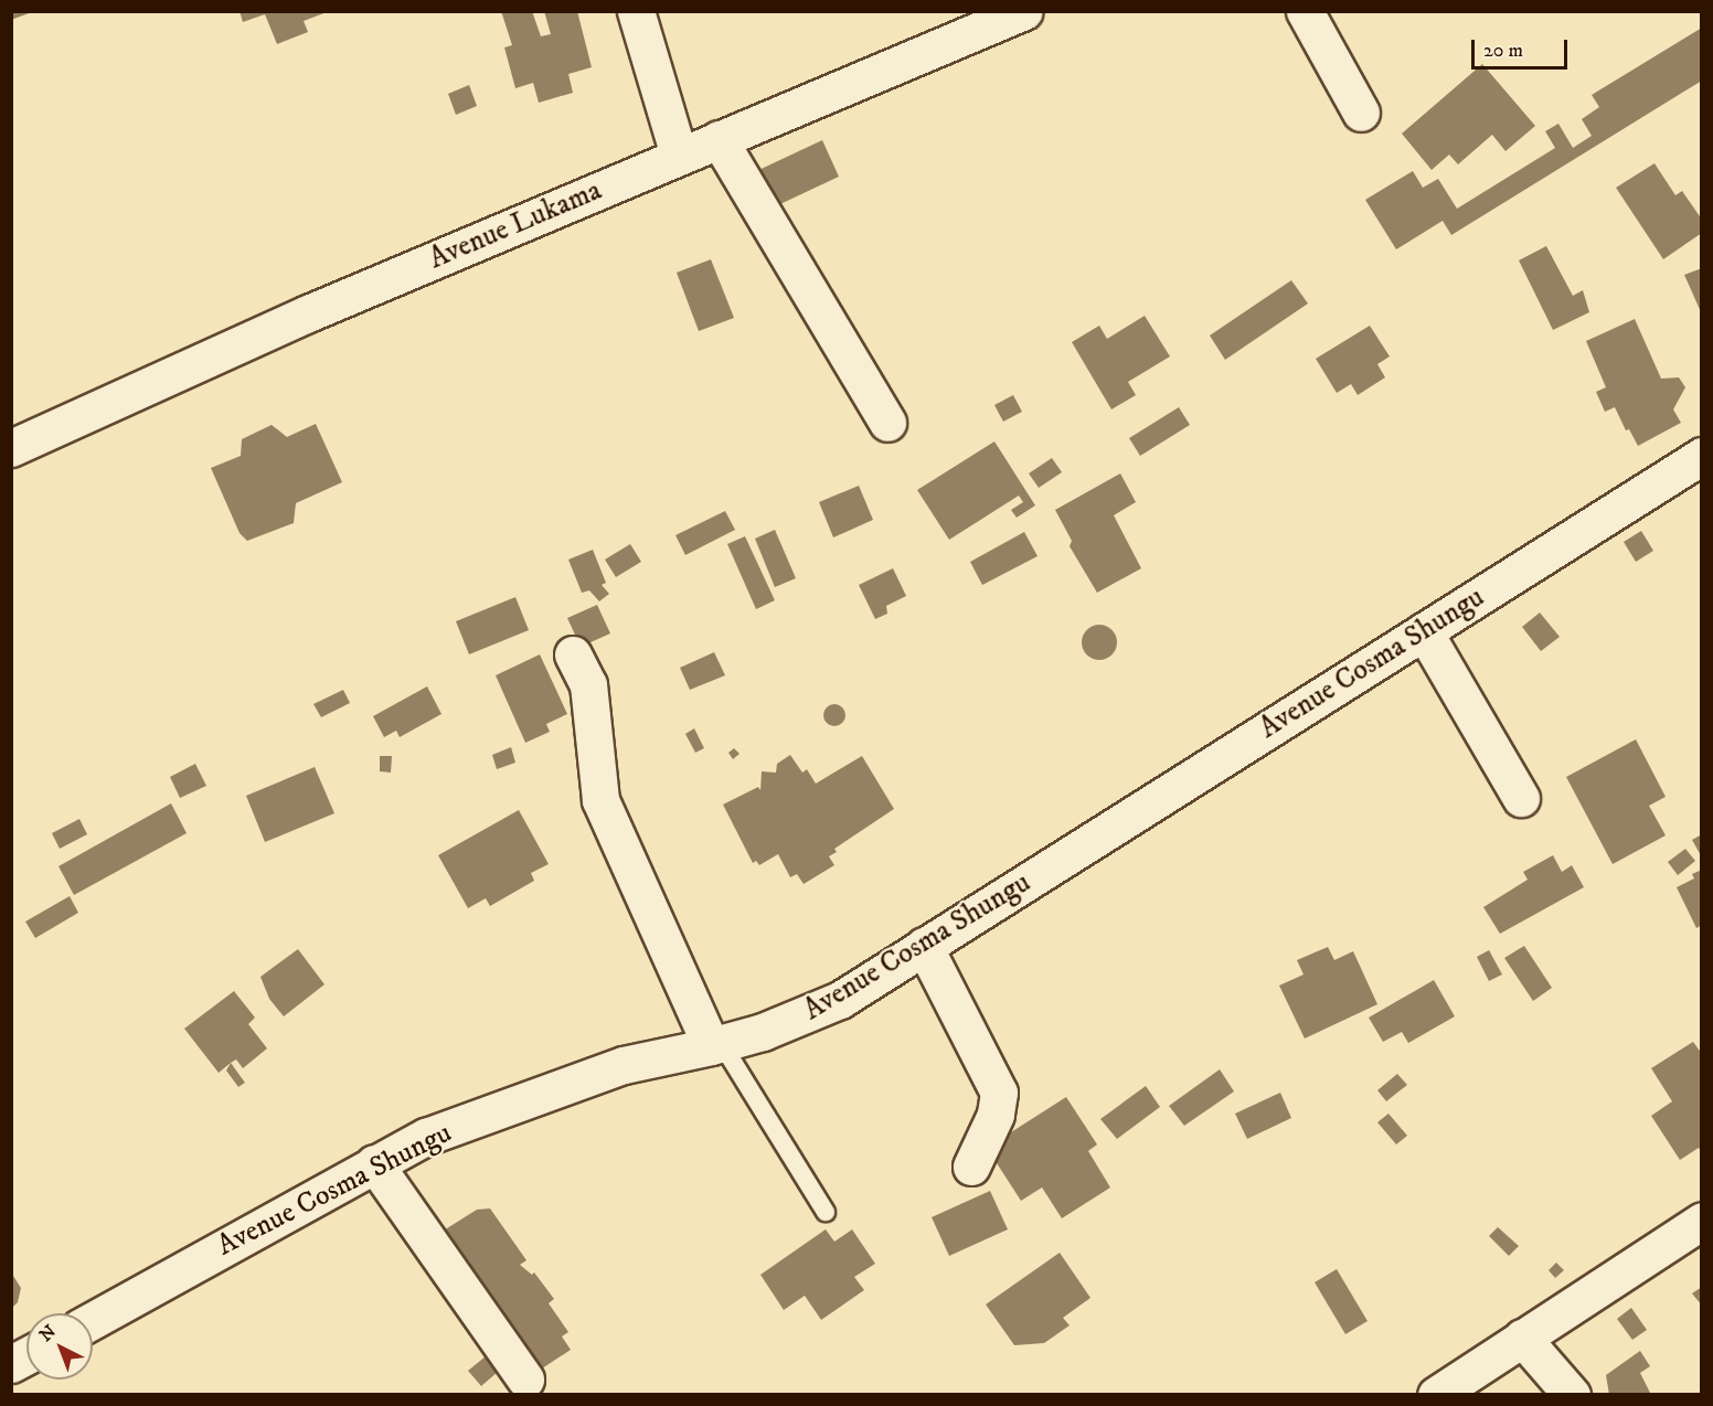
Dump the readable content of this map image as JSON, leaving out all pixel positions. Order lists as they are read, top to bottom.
{
  "streets": {
    "street": ["Avenue Lukama", "Avenue Cosma Shungu"]
  },
  "scale_bar": "20 m",
  "north": "top left"
}
